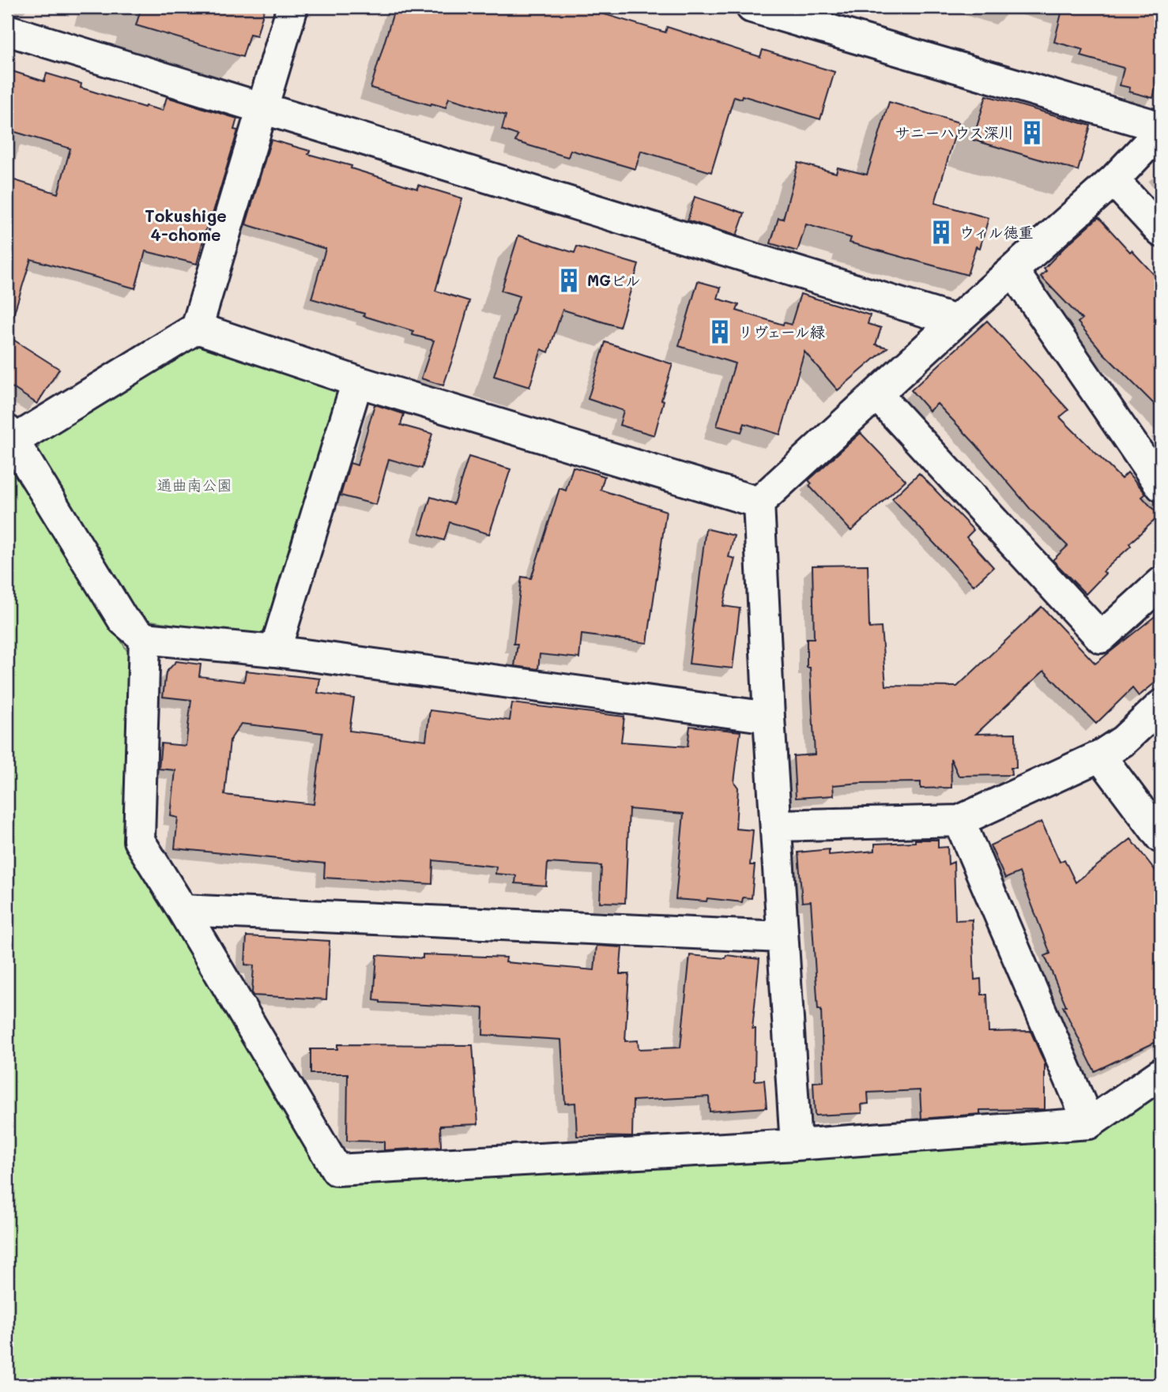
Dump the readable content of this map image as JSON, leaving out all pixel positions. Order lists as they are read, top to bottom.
{
  "districts": ["Tokushige 4-chome"],
  "parks": ["通曲南公園"],
  "places": {
    "building": [
      "サニーハウス深川",
      "ウィル徳重",
      "MGビル",
      "リヴェール緑"
    ]
  }
}
